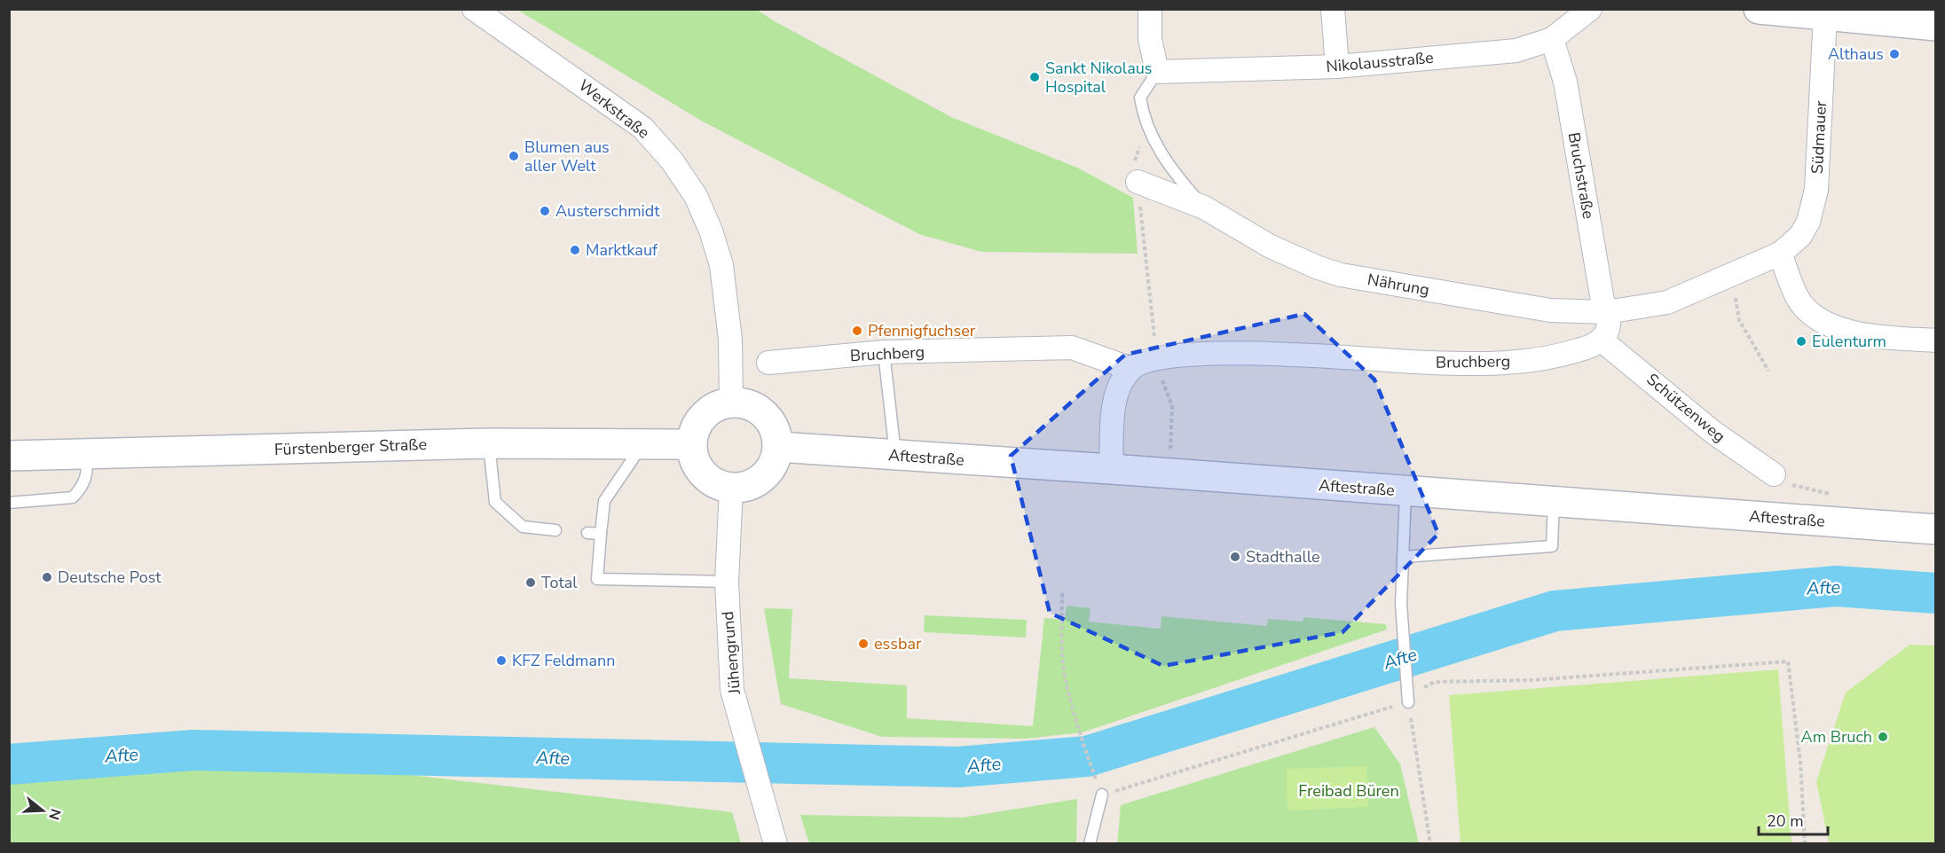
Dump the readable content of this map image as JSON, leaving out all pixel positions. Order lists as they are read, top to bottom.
{
  "streets": {
    "main road": ["Fürstenberger Straße", "Aftestraße"],
    "street": [
      "Nikolausstraße",
      "Werkstraße",
      "Südmauer",
      "Bruchstraße",
      "Nährung",
      "Bruchberg",
      "Schützenweg",
      "Jühengrund"
    ]
  },
  "crossings": [
    ["Nikolausstraße", "Bruchstraße"],
    ["Nikolausstraße", "Nährung"],
    ["Werkstraße", "Fürstenberger Straße"],
    ["Werkstraße", "Aftestraße"],
    ["Werkstraße", "Jühengrund"],
    ["Bruchstraße", "Nährung"],
    ["Bruchberg", "Schützenweg"],
    ["Fürstenberger Straße", "Aftestraße"],
    ["Fürstenberger Straße", "Jühengrund"],
    ["Aftestraße", "Jühengrund"]
  ],
  "water": ["Afte"],
  "parks": ["Freibad Büren"],
  "places": [
    "Althaus",
    "Sankt Nikolaus Hospital",
    "Blumen aus aller Welt",
    "Austerschmidt",
    "Marktkauf",
    "Pfennigfuchser",
    "Eulenturm",
    "Stadthalle",
    "Deutsche Post",
    "Total",
    "essbar",
    "KFZ Feldmann",
    "Am Bruch"
  ],
  "scale_bar": "20 m",
  "north": "right"
}
